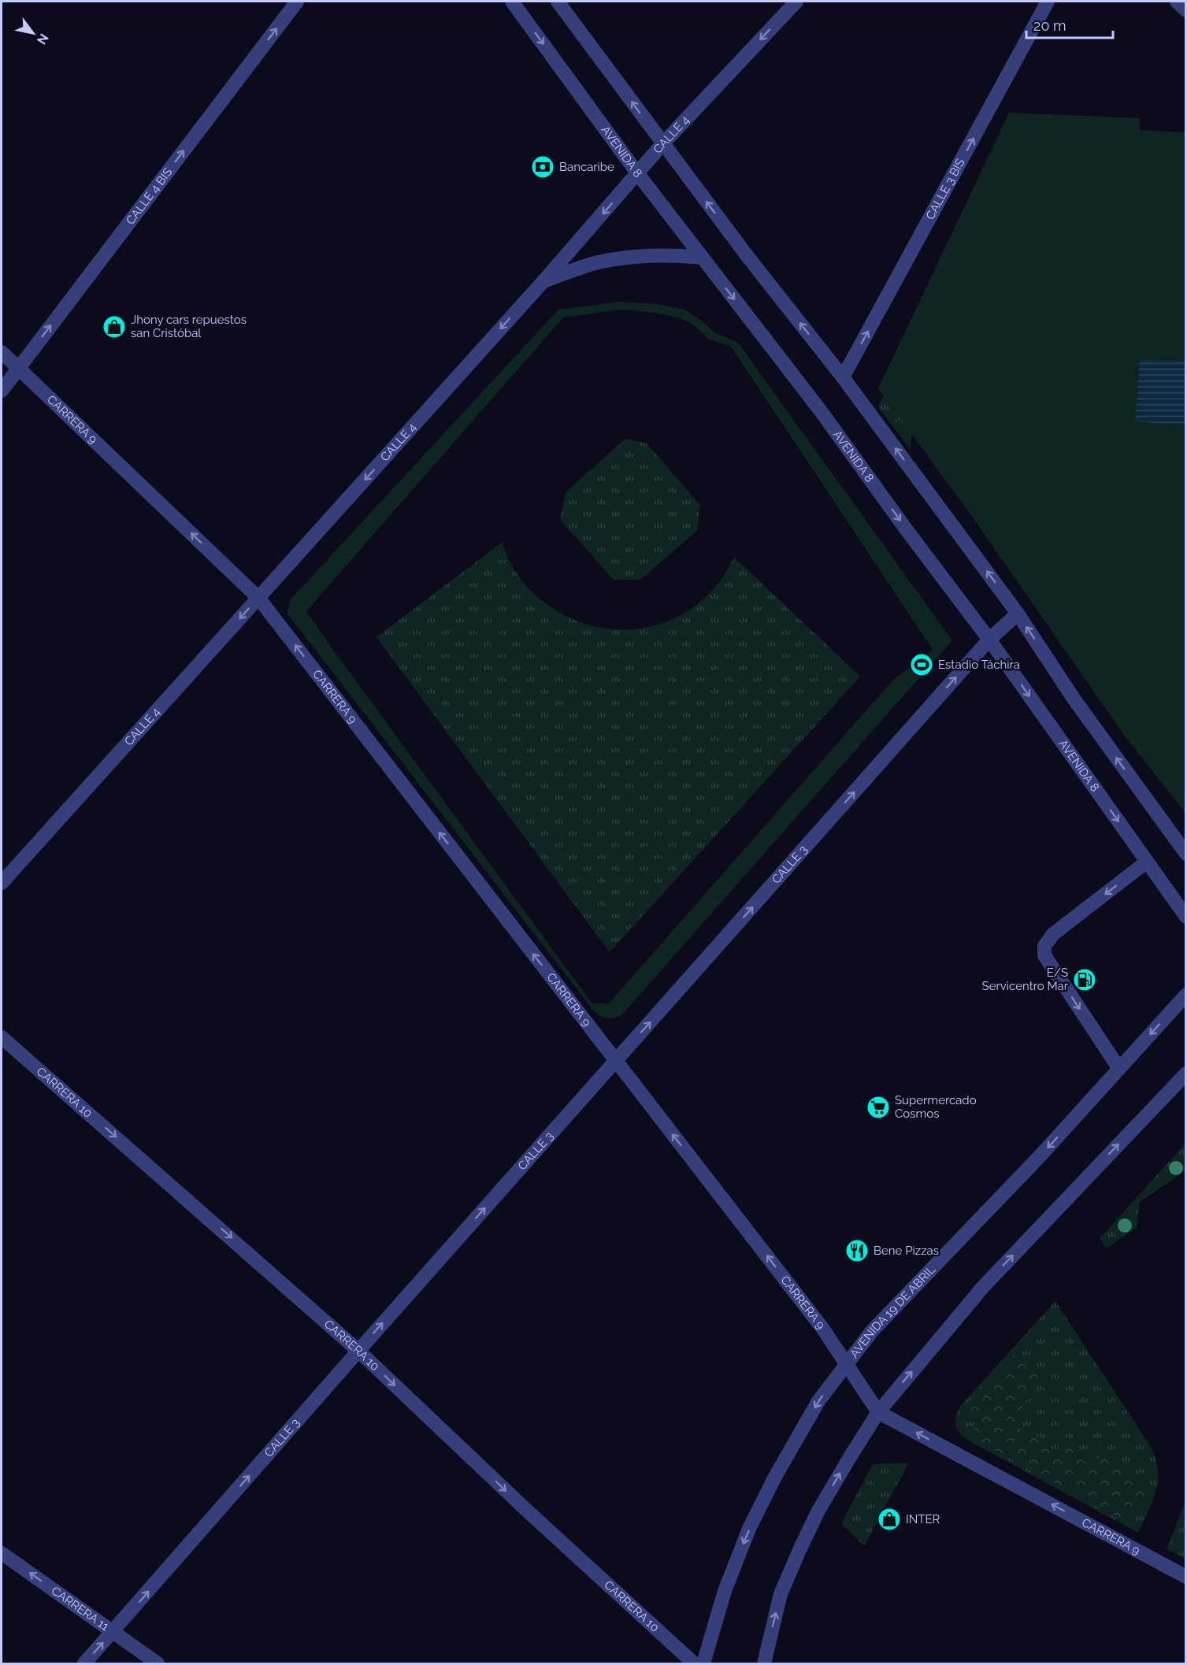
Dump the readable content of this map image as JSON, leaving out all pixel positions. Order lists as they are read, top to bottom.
{
  "streets": {
    "street": [
      "CALLE 4",
      "AVENIDA 8",
      "CALLE 3 BIS",
      "CALLE 4 BIS",
      "CARRERA 9",
      "CALLE 3",
      "CARRERA 10",
      "AVENIDA 19 DE ABRIL",
      "CARRERA 11"
    ]
  },
  "crossings": [
    ["CALLE 4", "AVENIDA 8"],
    ["CALLE 4", "CARRERA 9"],
    ["AVENIDA 8", "CALLE 3"],
    ["CALLE 4 BIS", "CARRERA 9"],
    ["CARRERA 9", "CALLE 3"],
    ["CARRERA 9", "AVENIDA 19 DE ABRIL"],
    ["CALLE 3", "CARRERA 10"],
    ["CALLE 3", "CARRERA 11"]
  ],
  "one_way": [
    "CALLE 4",
    "CALLE 3 BIS",
    "CALLE 4 BIS",
    "CARRERA 9",
    "CALLE 3",
    "CARRERA 10",
    "CARRERA 11"
  ],
  "places": {
    "bank": ["Bancaribe"],
    "shop": ["Jhony cars repuestos san Cristóbal", "INTER"],
    "sports": ["Estadio Táchira"],
    "fuel station": ["E/S Servicentro Mar"],
    "supermarket": ["Supermercado Cosmos"],
    "restaurant": ["Bene Pizzas"]
  },
  "scale_bar": "20 m",
  "north": "bottom right"
}
